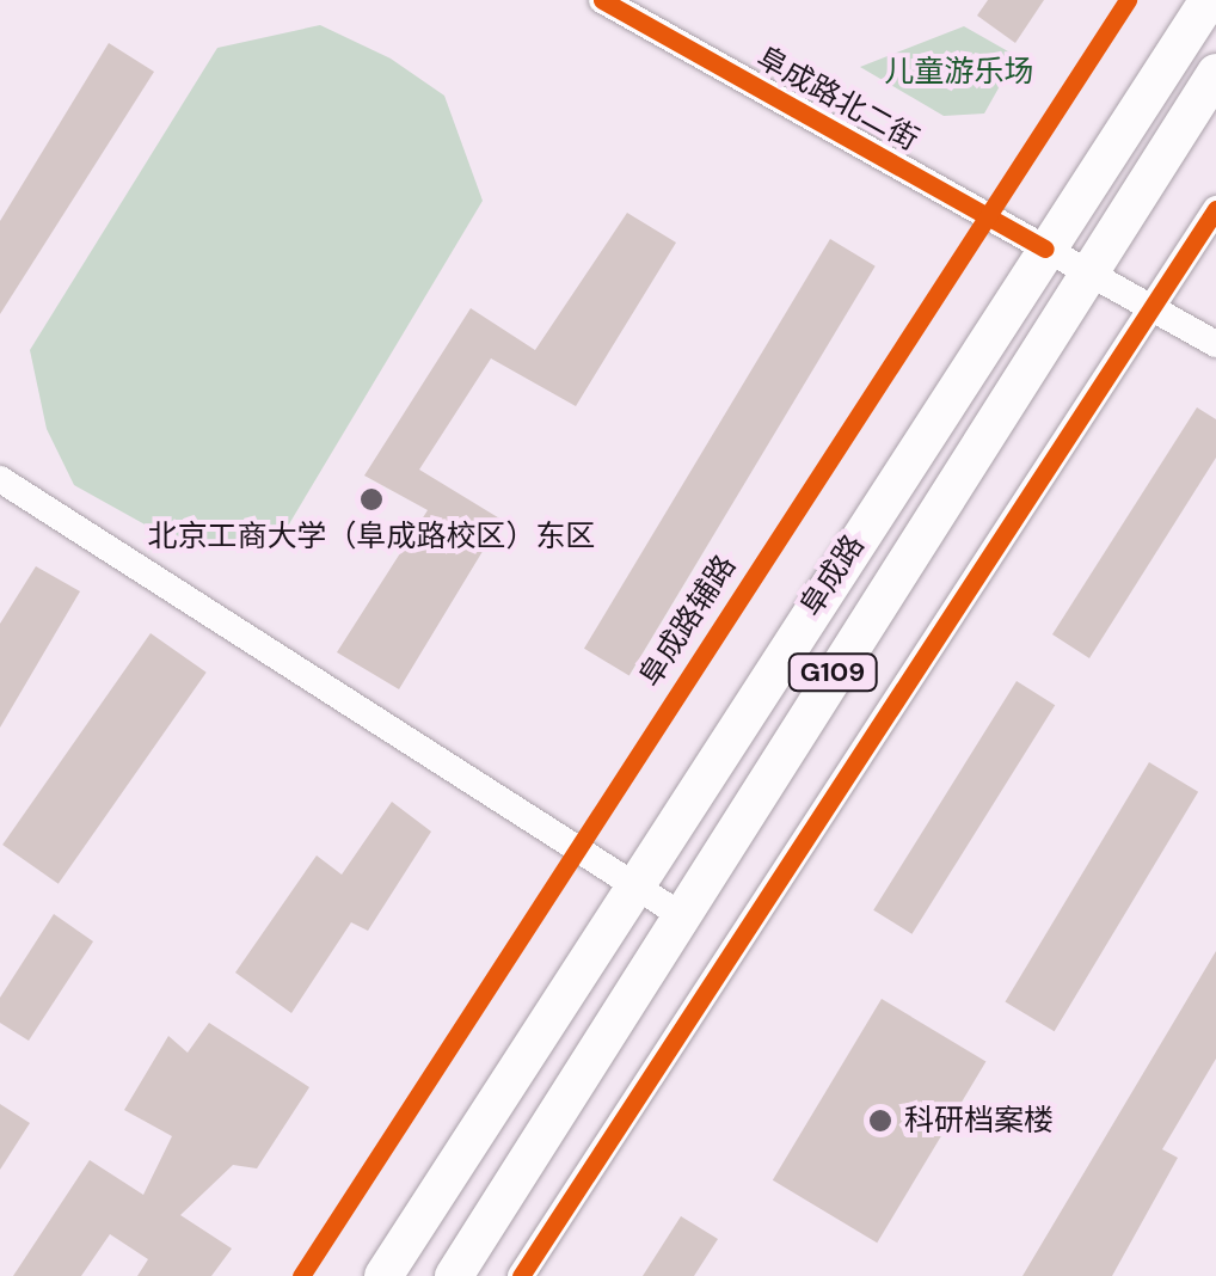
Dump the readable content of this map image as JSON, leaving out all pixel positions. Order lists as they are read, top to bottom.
{
  "streets": {
    "highway": ["阜成路", "G109"],
    "street": ["阜成路北二街"],
    "cycle path": ["阜成路辅路"]
  },
  "crossings": [
    ["阜成路北二街", "阜成路"]
  ],
  "parks": ["儿童游乐场"],
  "places": ["北京工商大学（阜成路校区）东区", "科研档案楼"]
}
